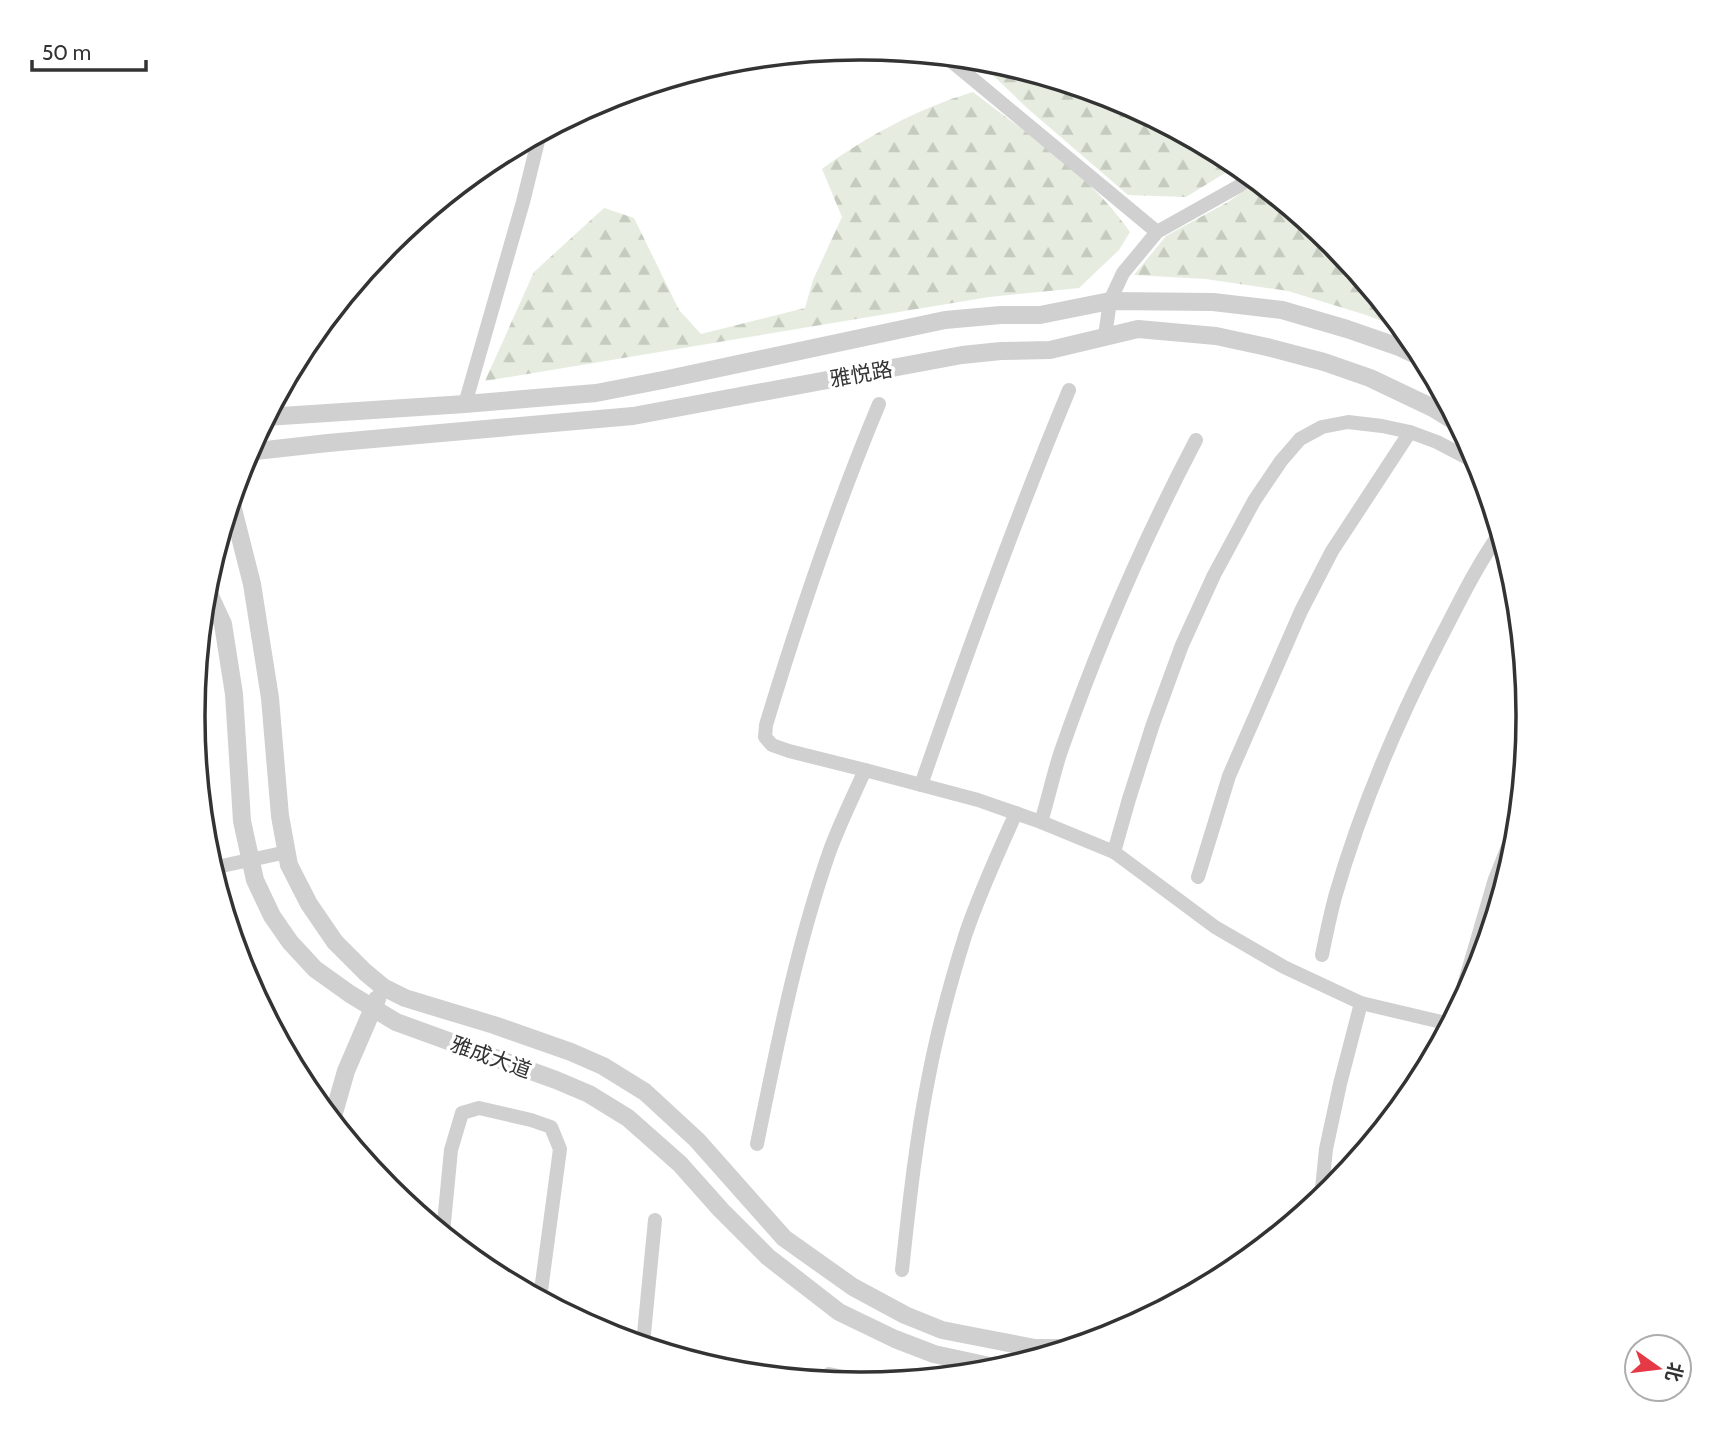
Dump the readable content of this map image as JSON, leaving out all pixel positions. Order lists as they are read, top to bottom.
{
  "streets": {
    "street": ["雅悦路", "雅成大道"]
  },
  "scale_bar": "50 m",
  "north": "right"
}
